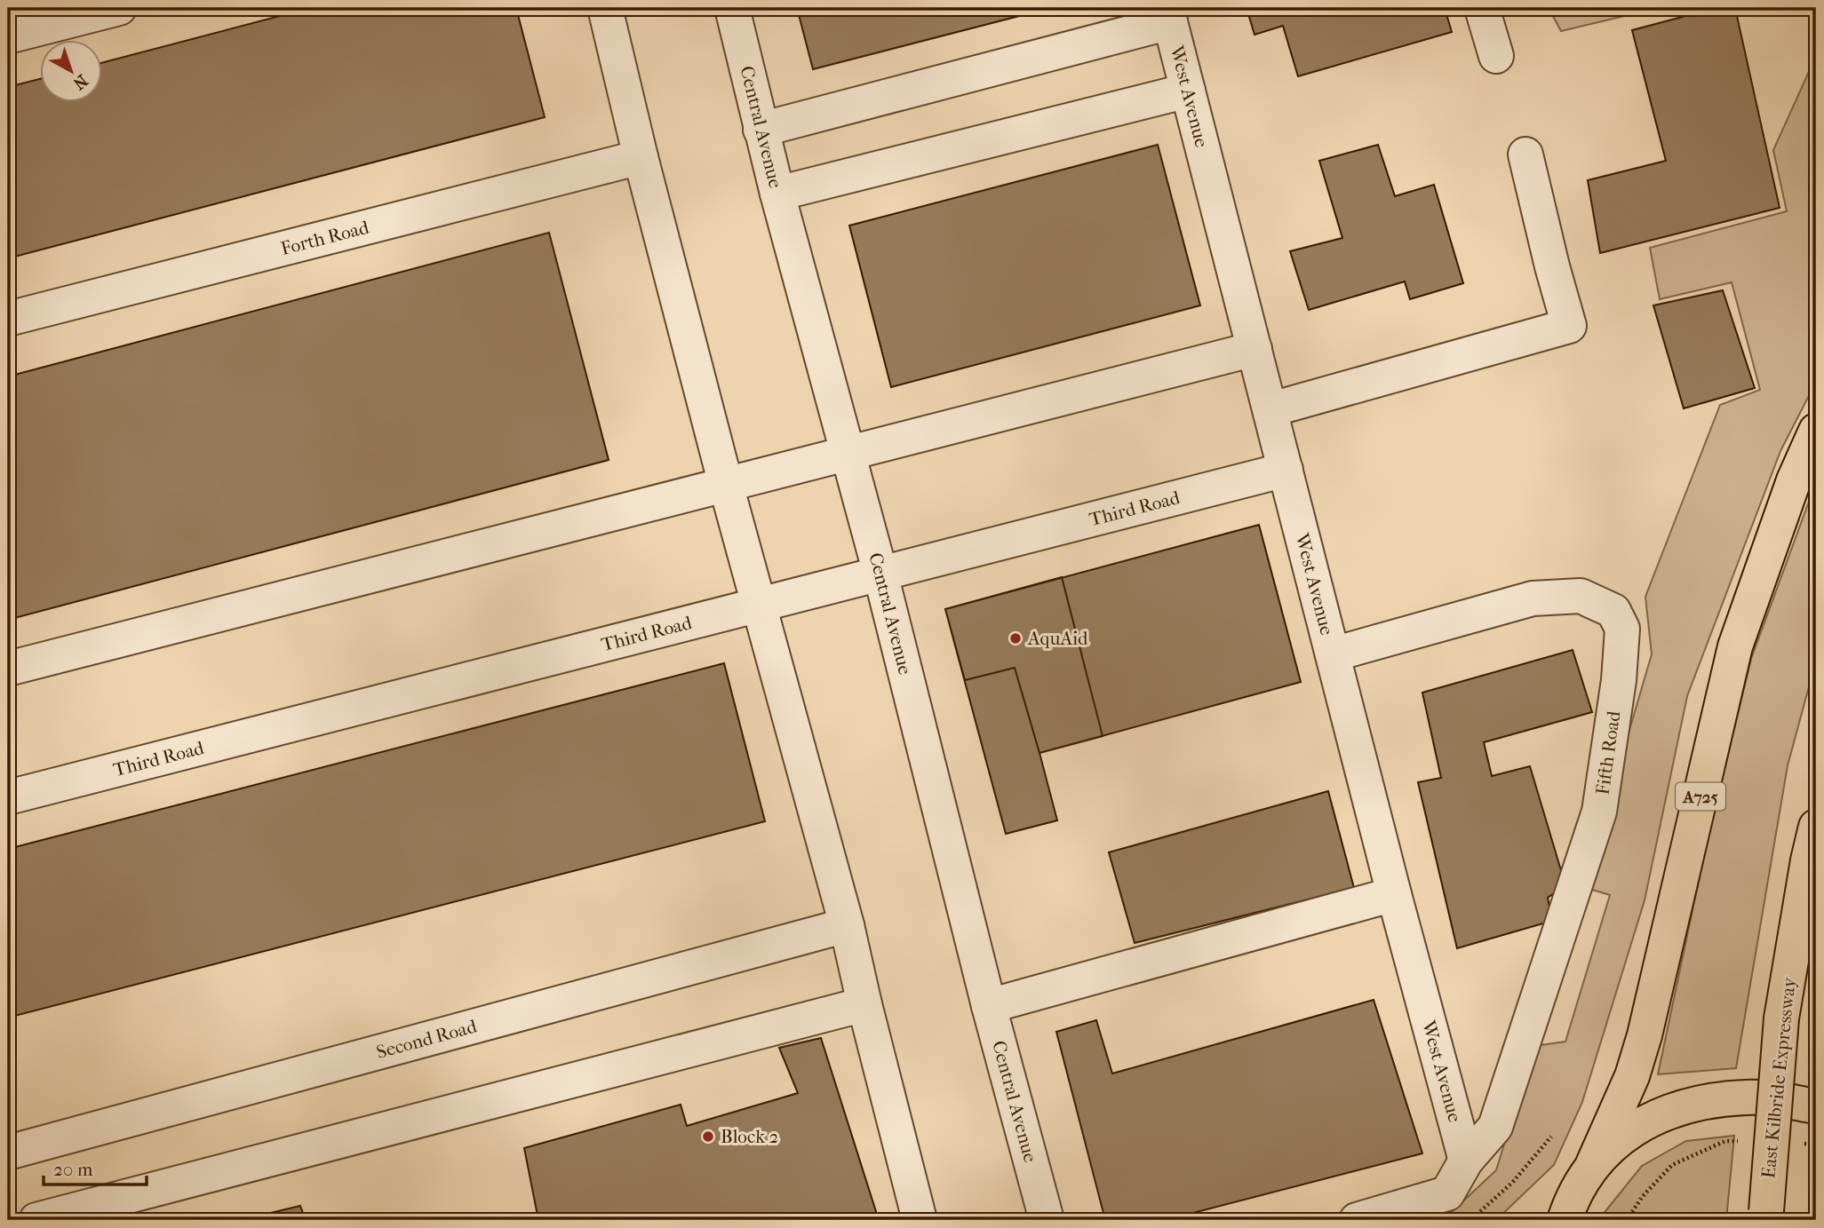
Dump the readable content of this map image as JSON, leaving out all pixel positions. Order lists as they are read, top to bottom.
{
  "streets": {
    "main road": ["A725", "East Kilbride Expressway"],
    "street": [
      "West Avenue",
      "Central Avenue",
      "Forth Road",
      "Third Road",
      "Fifth Road",
      "Second Road"
    ]
  },
  "crossings": [
    ["West Avenue", "Third Road"],
    ["West Avenue", "Fifth Road"],
    ["Central Avenue", "Third Road"]
  ],
  "places": ["AquAid", "Block 2"],
  "scale_bar": "20 m",
  "north": "bottom right"
}
